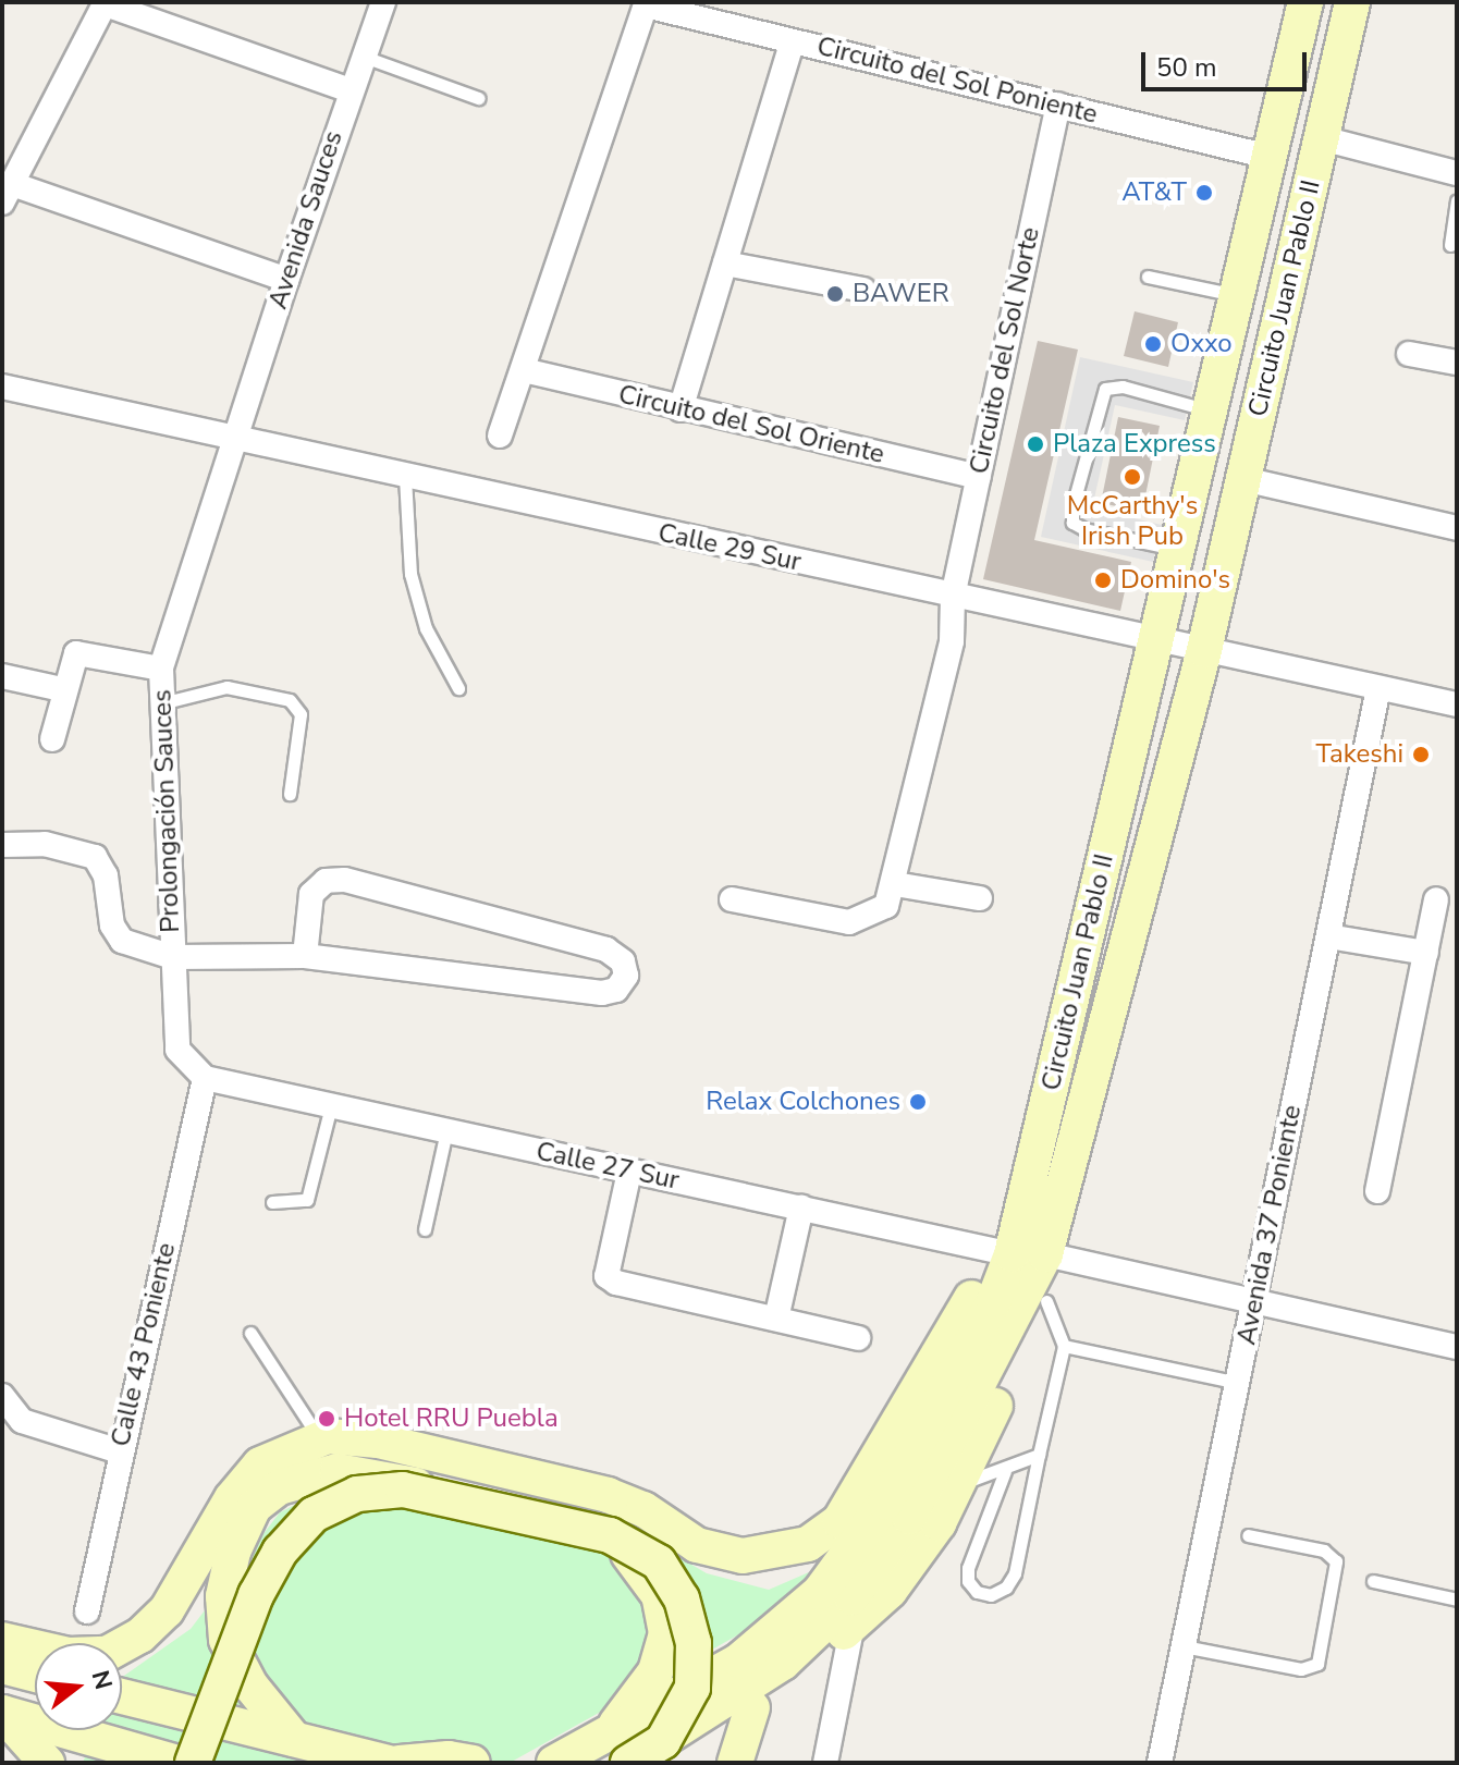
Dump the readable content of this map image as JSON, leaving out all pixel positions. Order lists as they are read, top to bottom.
{
  "streets": {
    "main road": ["Circuito Juan Pablo II"],
    "street": [
      "Circuito del Sol Poniente",
      "Avenida Sauces",
      "Circuito del Sol Norte",
      "Circuito del Sol Oriente",
      "Calle 29 Sur",
      "Prolongación Sauces",
      "Calle 27 Sur",
      "Avenida 37 Poniente",
      "Calle 43 Poniente"
    ]
  },
  "crossings": [
    ["Circuito del Sol Poniente", "Circuito Juan Pablo II"],
    ["Circuito del Sol Poniente", "Circuito del Sol Norte"],
    ["Avenida Sauces", "Calle 29 Sur"],
    ["Avenida Sauces", "Prolongación Sauces"],
    ["Circuito Juan Pablo II", "Calle 29 Sur"],
    ["Circuito Juan Pablo II", "Calle 27 Sur"],
    ["Circuito del Sol Norte", "Circuito del Sol Oriente"],
    ["Circuito del Sol Norte", "Calle 29 Sur"],
    ["Calle 29 Sur", "Prolongación Sauces"],
    ["Calle 29 Sur", "Avenida 37 Poniente"],
    ["Prolongación Sauces", "Calle 27 Sur"],
    ["Prolongación Sauces", "Calle 43 Poniente"],
    ["Calle 27 Sur", "Avenida 37 Poniente"],
    ["Calle 27 Sur", "Calle 43 Poniente"]
  ],
  "places": [
    "AT&T",
    "BAWER",
    "Oxxo",
    "Plaza Express",
    "McCarthy's Irish Pub",
    "Domino's",
    "Takeshi",
    "Relax Colchones",
    "Hotel RRU Puebla"
  ],
  "scale_bar": "50 m",
  "north": "right"
}
